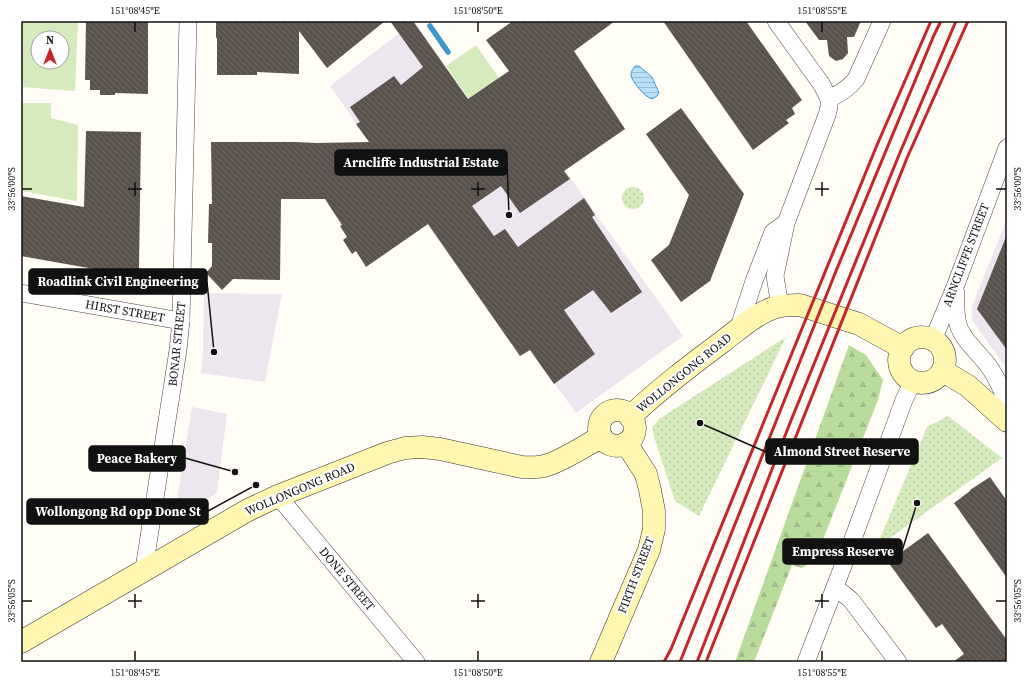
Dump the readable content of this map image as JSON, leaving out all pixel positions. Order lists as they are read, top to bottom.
{
  "streets": {
    "street": [
      "ARNCLIFFE STREET",
      "HIRST STREET",
      "BONAR STREET",
      "WOLLONGONG ROAD",
      "FIRTH STREET",
      "DONE STREET"
    ]
  },
  "crossings": [
    ["HIRST STREET", "BONAR STREET"],
    ["BONAR STREET", "WOLLONGONG ROAD"],
    ["WOLLONGONG ROAD", "FIRTH STREET"],
    ["WOLLONGONG ROAD", "DONE STREET"]
  ],
  "places": [
    "Arncliffe Industrial Estate",
    "Roadlink Civil Engineering",
    "Almond Street Reserve",
    "Peace Bakery",
    "Wollongong Rd opp Done St",
    "Empress Reserve"
  ],
  "north": "top",
  "coordinates": [
    "151°08'45\"E",
    "151°08'50\"E",
    "151°08'55\"E",
    "33°56'00\"S",
    "33°56'05\"S"
  ]
}
